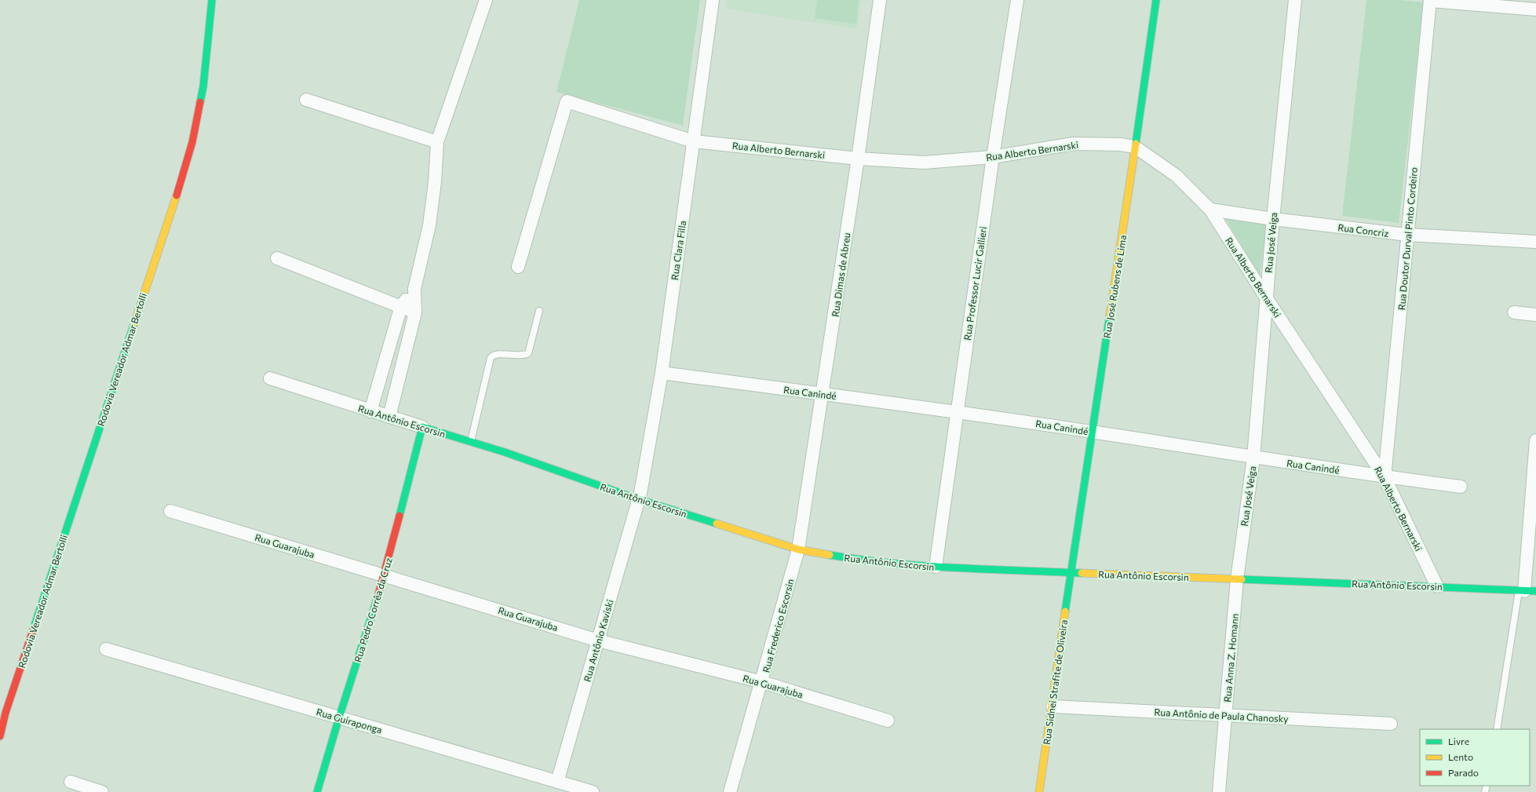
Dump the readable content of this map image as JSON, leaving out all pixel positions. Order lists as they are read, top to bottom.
{
  "streets": {
    "main road": [
      "Rua José Rubens de Lima",
      "Rodovia Vereador Admar Bertolli",
      "Rua Antônio Escorsin",
      "Rua Pedro Corrêa da Cruz",
      "Rua Sidnei Strafite de Oliveira"
    ],
    "street": [
      "Rua Alberto Bernarski",
      "Rua Concriz",
      "Rua Doutor Durval Pinto Cordeiro",
      "Rua José Veiga",
      "Rua Clara Filla",
      "Rua Dimas de Abreu",
      "Rua Professor Lucir Gallieri",
      "Rua Canindé",
      "Rua Guarajuba",
      "Rua Frederico Escorsin",
      "Rua Antônio Kaviski",
      "Rua Anna Z. Homann",
      "Rua Antônio de Paula Chanosky",
      "Rua Guiraponga"
    ]
  },
  "crossings": [
    ["Rua Alberto Bernarski", "Rua Concriz"],
    ["Rua Alberto Bernarski", "Rua Doutor Durval Pinto Cordeiro"],
    ["Rua Alberto Bernarski", "Rua José Veiga"],
    ["Rua Alberto Bernarski", "Rua Clara Filla"],
    ["Rua Alberto Bernarski", "Rua Dimas de Abreu"],
    ["Rua Alberto Bernarski", "Rua Professor Lucir Gallieri"],
    ["Rua Alberto Bernarski", "Rua José Rubens de Lima"],
    ["Rua Alberto Bernarski", "Rua Canindé"],
    ["Rua Alberto Bernarski", "Rua Antônio Escorsin"],
    ["Rua Concriz", "Rua Doutor Durval Pinto Cordeiro"],
    ["Rua Concriz", "Rua José Veiga"],
    ["Rua Doutor Durval Pinto Cordeiro", "Rua Canindé"],
    ["Rua José Veiga", "Rua Canindé"],
    ["Rua José Veiga", "Rua Antônio Escorsin"],
    ["Rua José Veiga", "Rua Anna Z. Homann"],
    ["Rua Clara Filla", "Rua Canindé"],
    ["Rua Clara Filla", "Rua Antônio Escorsin"],
    ["Rua Clara Filla", "Rua Antônio Kaviski"],
    ["Rua Dimas de Abreu", "Rua Canindé"],
    ["Rua Dimas de Abreu", "Rua Antônio Escorsin"],
    ["Rua Dimas de Abreu", "Rua Frederico Escorsin"],
    ["Rua Professor Lucir Gallieri", "Rua Canindé"],
    ["Rua Professor Lucir Gallieri", "Rua Antônio Escorsin"],
    ["Rua José Rubens de Lima", "Rua Canindé"],
    ["Rua José Rubens de Lima", "Rua Antônio Escorsin"],
    ["Rua José Rubens de Lima", "Rua Sidnei Strafite de Oliveira"],
    ["Rua Antônio Escorsin", "Rua Pedro Corrêa da Cruz"],
    ["Rua Antônio Escorsin", "Rua Frederico Escorsin"],
    ["Rua Antônio Escorsin", "Rua Antônio Kaviski"],
    ["Rua Antônio Escorsin", "Rua Anna Z. Homann"],
    ["Rua Antônio Escorsin", "Rua Sidnei Strafite de Oliveira"],
    ["Rua Guarajuba", "Rua Pedro Corrêa da Cruz"],
    ["Rua Guarajuba", "Rua Frederico Escorsin"],
    ["Rua Guarajuba", "Rua Antônio Kaviski"],
    ["Rua Pedro Corrêa da Cruz", "Rua Guiraponga"],
    ["Rua Antônio Kaviski", "Rua Guiraponga"],
    ["Rua Anna Z. Homann", "Rua Antônio de Paula Chanosky"],
    ["Rua Sidnei Strafite de Oliveira", "Rua Antônio de Paula Chanosky"]
  ],
  "legend": ["Livre", "Lento", "Parado"]
}
